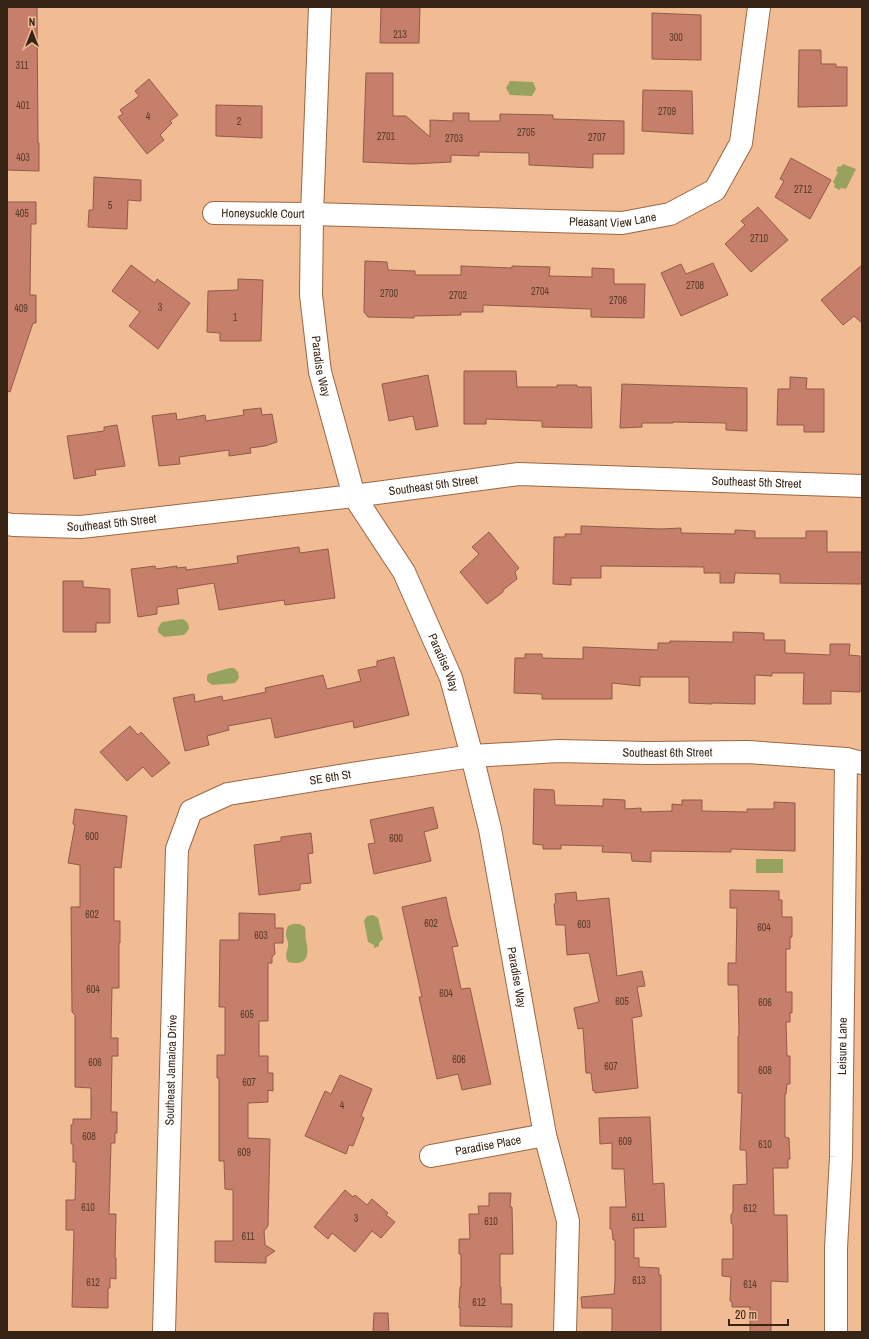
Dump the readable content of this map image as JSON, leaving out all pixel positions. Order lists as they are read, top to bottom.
{
  "streets": {
    "street": [
      "Honeysuckle Court",
      "Pleasant View Lane",
      "Paradise Way",
      "Southeast 5th Street",
      "Southeast 6th Street",
      "SE 6th St",
      "Leisure Lane",
      "Southeast Jamaica Drive",
      "Paradise Place"
    ]
  },
  "crossings": [
    ["Honeysuckle Court", "Pleasant View Lane"],
    ["Honeysuckle Court", "Paradise Way"],
    ["Pleasant View Lane", "Paradise Way"],
    ["Paradise Way", "Southeast 5th Street"],
    ["Paradise Way", "Southeast 6th Street"],
    ["Paradise Way", "SE 6th St"],
    ["Paradise Way", "Paradise Place"],
    ["Southeast 6th Street", "SE 6th St"],
    ["Southeast 6th Street", "Leisure Lane"],
    ["SE 6th St", "Southeast Jamaica Drive"]
  ],
  "house_numbers": [
    "213",
    "300",
    "311",
    "401",
    "2709",
    "4",
    "2",
    "2705",
    "2701",
    "2707",
    "2703",
    "403",
    "2712",
    "5",
    "405",
    "2710",
    "2708",
    "2704",
    "2700",
    "2702",
    "2706",
    "3",
    "409",
    "1",
    "600",
    "600",
    "602",
    "602",
    "603",
    "604",
    "603",
    "604",
    "604",
    "605",
    "606",
    "605",
    "606",
    "606",
    "607",
    "608",
    "607",
    "4",
    "608",
    "609",
    "610",
    "609",
    "610",
    "612",
    "611",
    "3",
    "610",
    "611",
    "613",
    "612",
    "614",
    "612"
  ],
  "scale_bar": "20 m",
  "north": "top"
}
